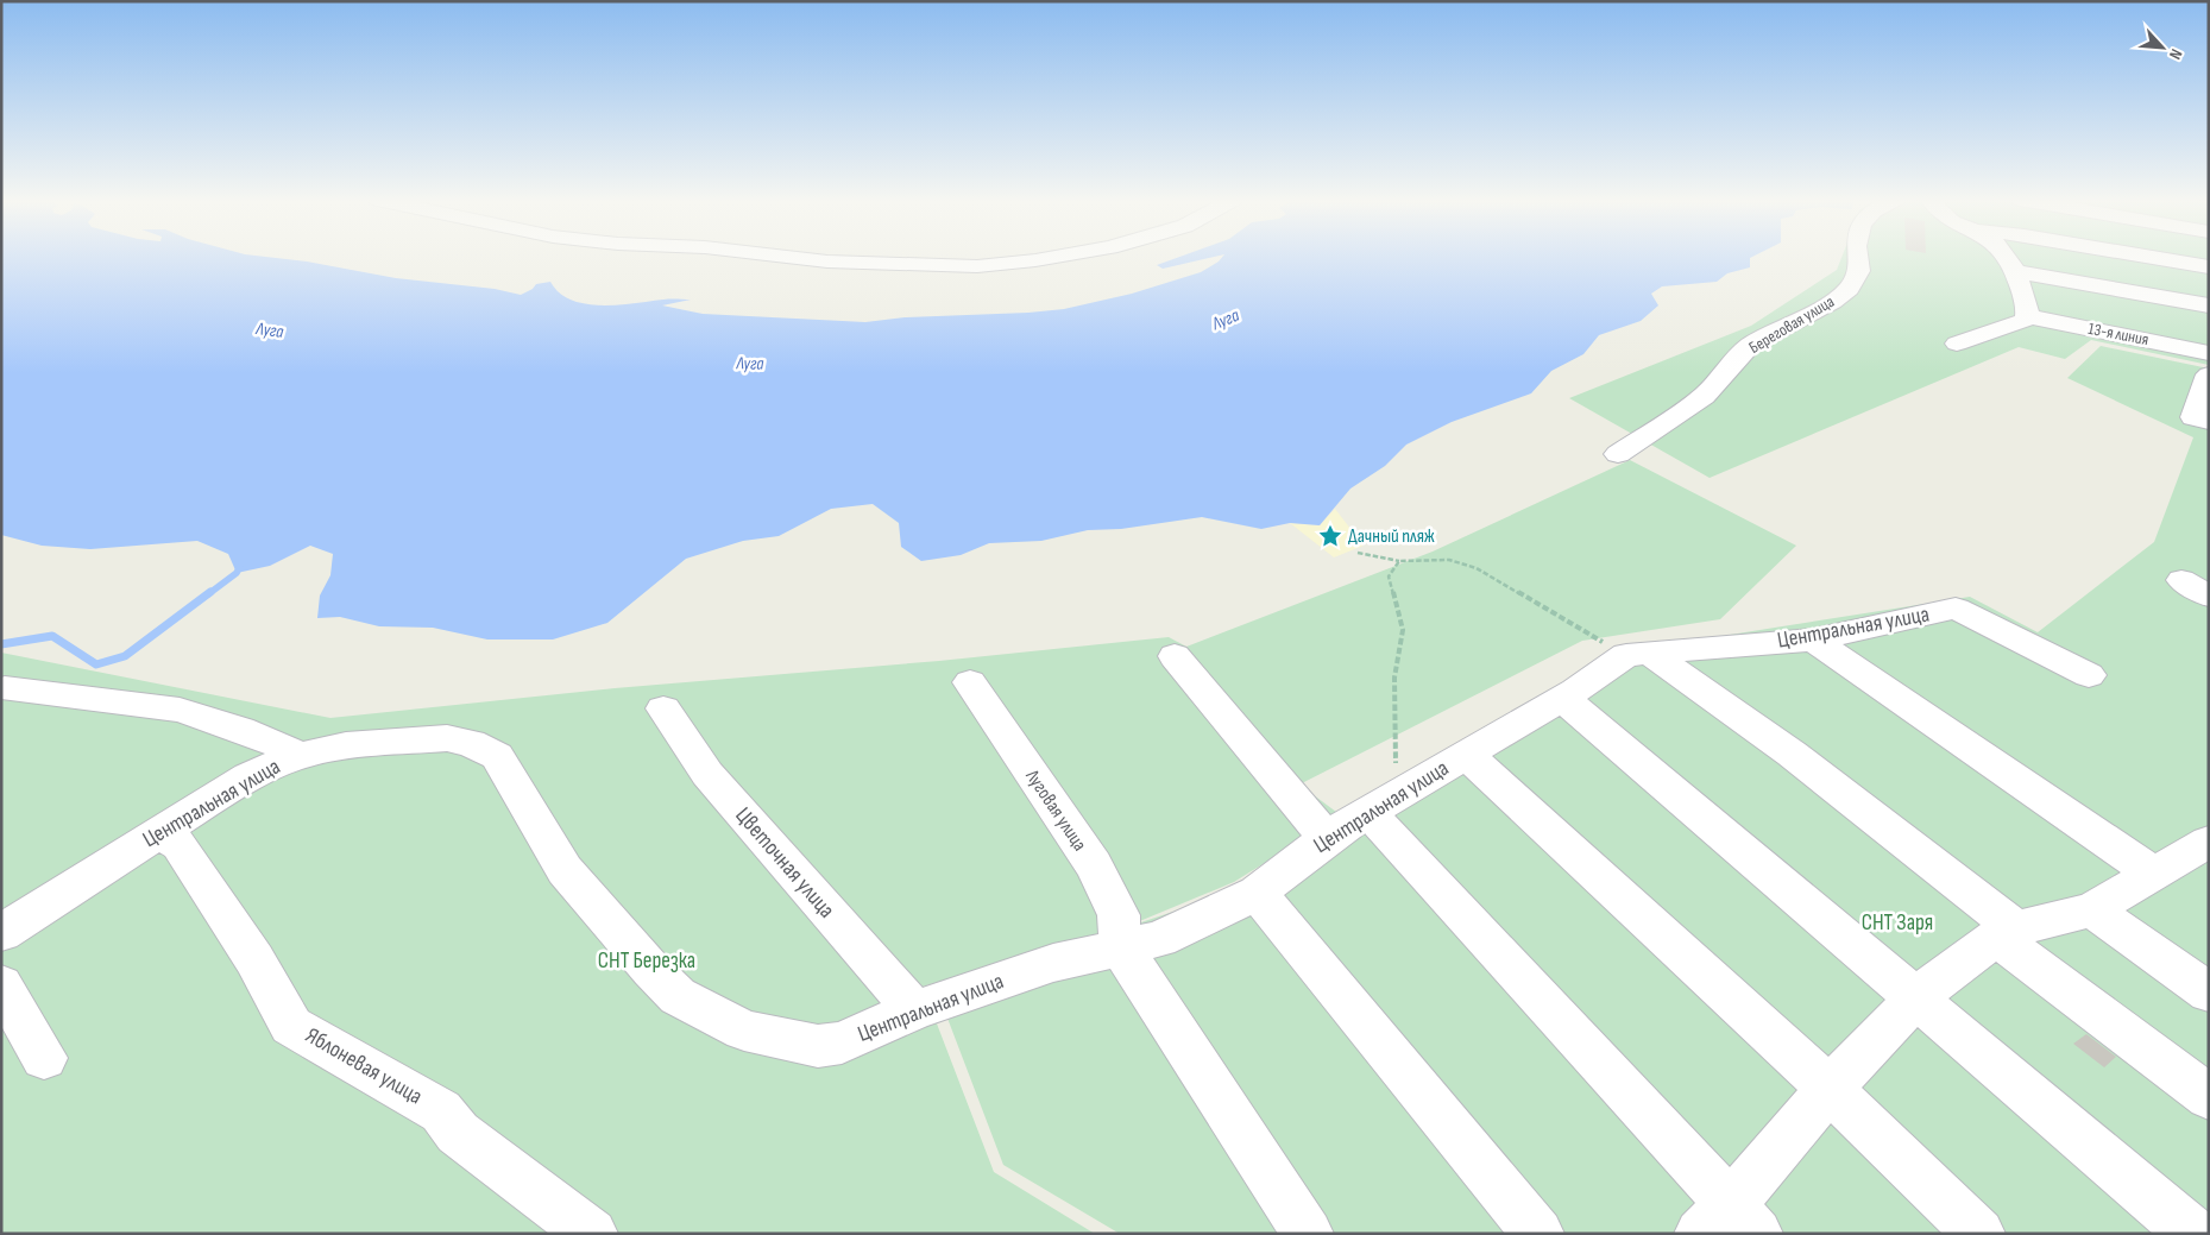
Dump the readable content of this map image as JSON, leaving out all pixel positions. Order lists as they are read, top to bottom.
{
  "streets": {
    "street": [
      "Береговая улица",
      "13-я линия",
      "Центральная улица",
      "Луговая улица",
      "Цветочная улица",
      "Яблоневая улица"
    ]
  },
  "crossings": [
    ["Центральная улица", "Луговая улица"],
    ["Центральная улица", "Цветочная улица"],
    ["Центральная улица", "Яблоневая улица"]
  ],
  "water": ["Луга"],
  "parks": ["СНТ Заря", "СНТ Березка"],
  "places": {
    "place": ["Дачный пляж"]
  },
  "north": "bottom right"
}
